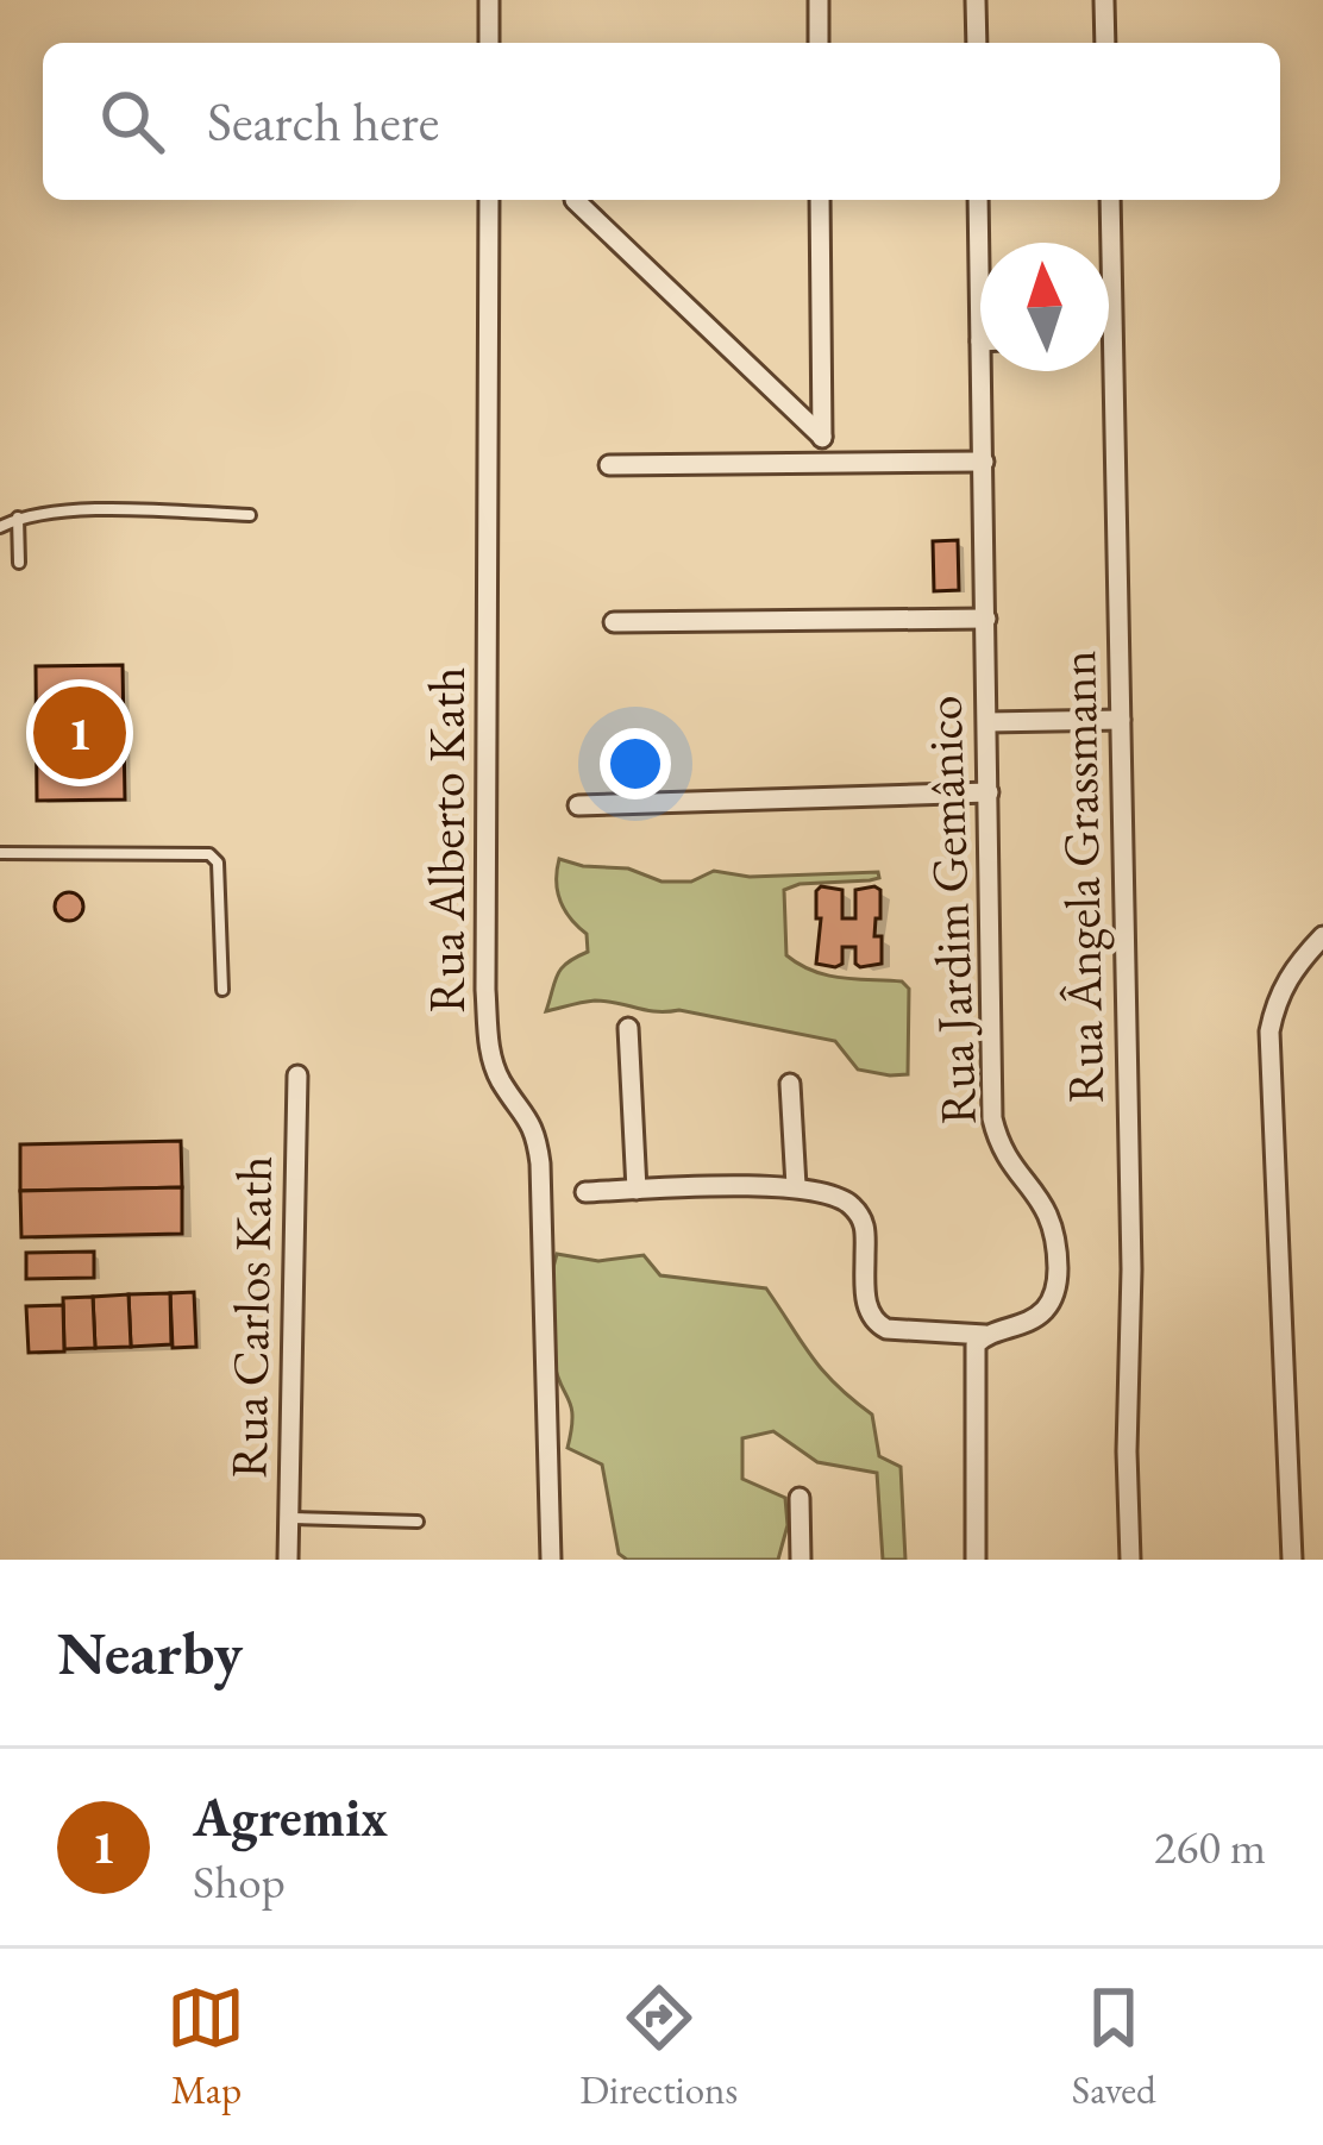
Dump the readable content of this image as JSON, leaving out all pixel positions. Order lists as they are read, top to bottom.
{
  "streets": {
    "street": [
      "Rua Alberto Kath",
      "Rua Ângela Grassmann",
      "Rua Jardim Gemânico",
      "Rua Carlos Kath"
    ]
  },
  "north": "top",
  "page": {
    "search": "Search here",
    "pins": "1",
    "heading": "Nearby",
    "list": [
      {
        "mark": "1",
        "name": "Agremix",
        "note": "Shop",
        "value": "260 m"
      }
    ],
    "nav": ["Map", "Directions", "Saved"]
  }
}
